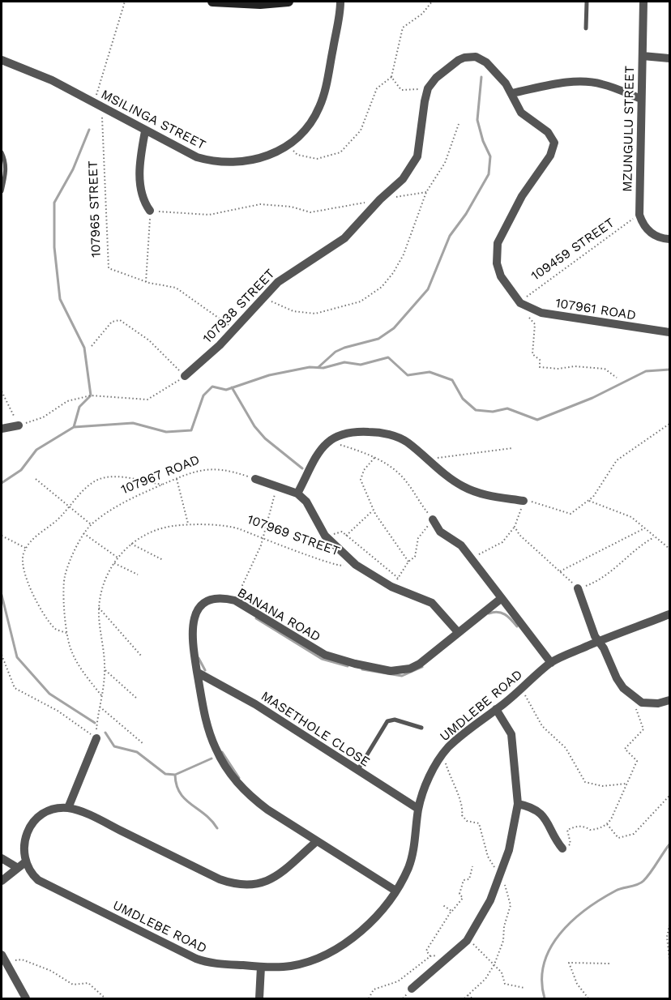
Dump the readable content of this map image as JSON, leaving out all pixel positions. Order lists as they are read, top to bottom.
{
  "streets": {
    "street": [
      "MSILINGA STREET",
      "MZUNGULU STREET",
      "107938 STREET",
      "107961 ROAD",
      "107969 STREET",
      "BANANA ROAD",
      "UMDLEBE ROAD",
      "MASETHOLE CLOSE"
    ],
    "path": ["107965 STREET", "109459 STREET", "107967 ROAD"]
  },
  "crossings": [
    ["MSILINGA STREET", "107965 STREET"],
    ["MZUNGULU STREET", "109459 STREET"],
    ["107965 STREET", "107938 STREET"],
    ["109459 STREET", "107961 ROAD"],
    ["107967 ROAD", "107969 STREET"],
    ["107969 STREET", "BANANA ROAD"],
    ["BANANA ROAD", "UMDLEBE ROAD"],
    ["BANANA ROAD", "MASETHOLE CLOSE"],
    ["UMDLEBE ROAD", "MASETHOLE CLOSE"]
  ]
}
